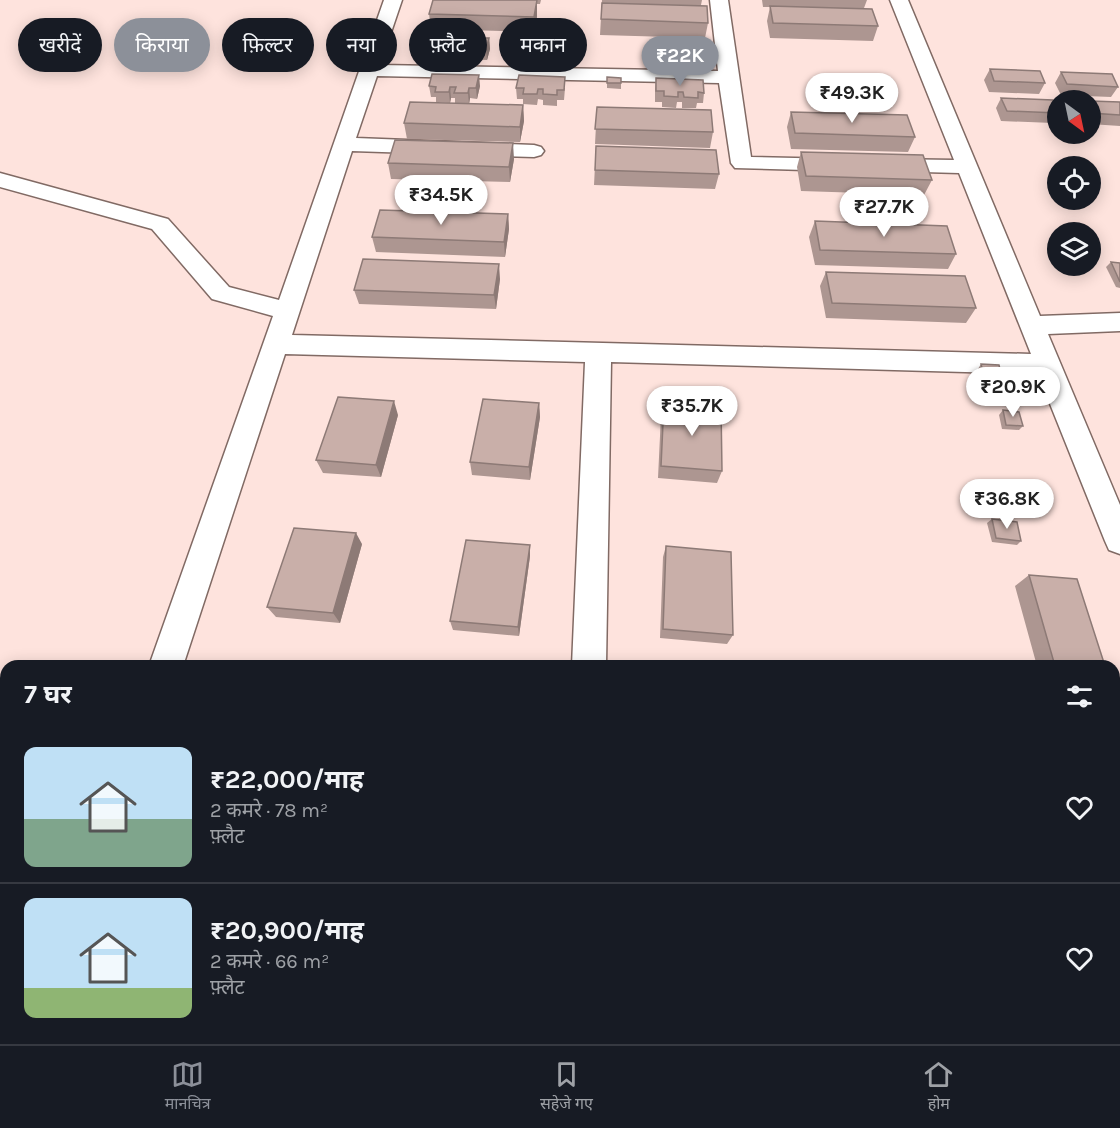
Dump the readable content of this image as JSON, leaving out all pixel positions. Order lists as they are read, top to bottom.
{
  "north": "bottom right",
  "page": {
    "chip": [
      "खरीदें",
      "किराया",
      "फ़िल्टर",
      "नया",
      "फ़्लैट",
      "मकान"
    ],
    "price": [
      "₹22K",
      "₹49.3K",
      "₹34.5K",
      "₹27.7K",
      "₹20.9K",
      "₹35.7K",
      "₹36.8K"
    ],
    "heading": "7 घर",
    "list": [
      {
        "name": "₹22,000/माह",
        "note": "2 कमरे · 78 m² · फ़्लैट"
      },
      {
        "name": "₹20,900/माह",
        "note": "2 कमरे · 66 m² · फ़्लैट"
      }
    ],
    "tabs": ["मानचित्र", "सहेजे गए", "होम"]
  }
}
